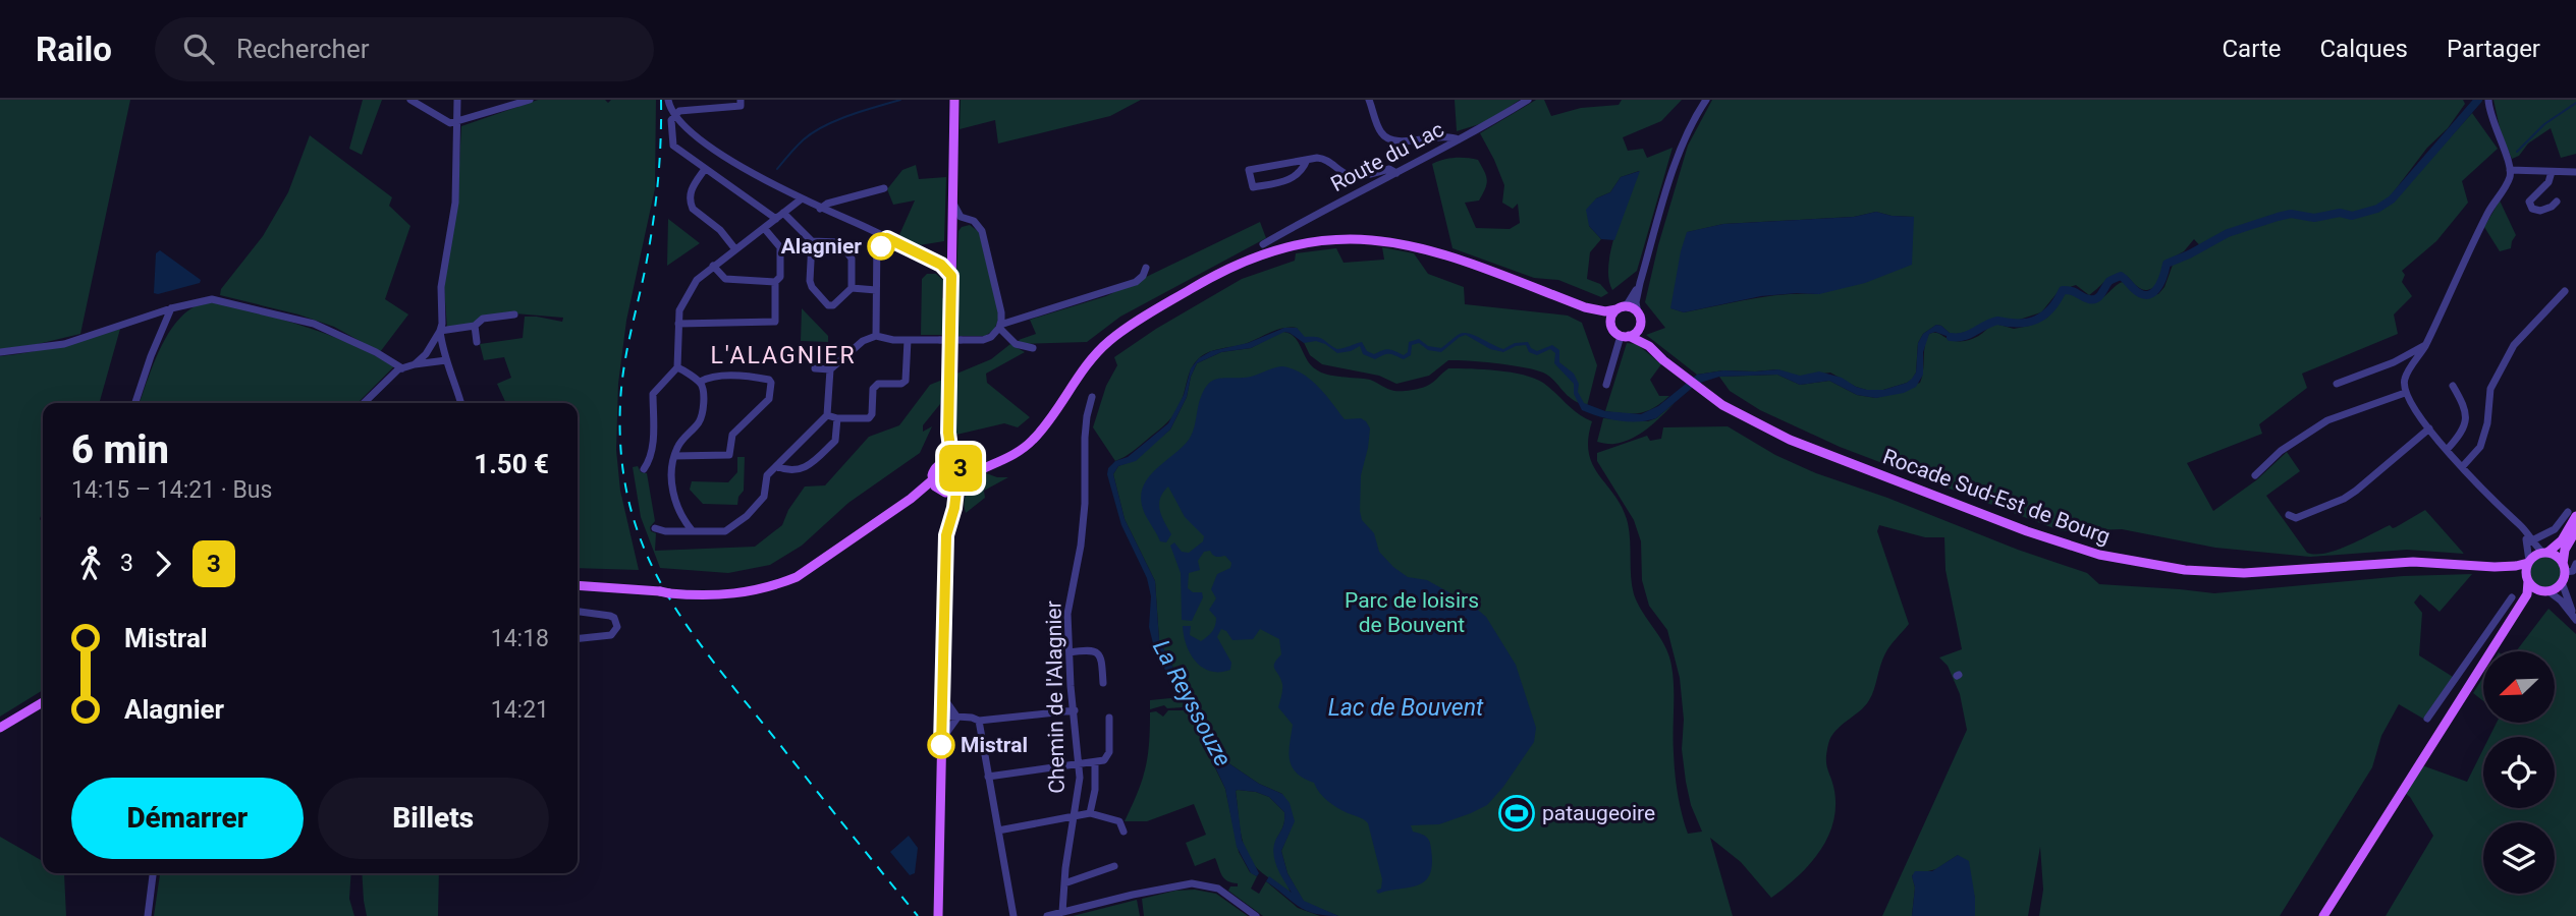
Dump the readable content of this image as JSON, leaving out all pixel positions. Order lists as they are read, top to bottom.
{
  "streets": {
    "main road": ["Rocade Sud-Est de Bourg"],
    "street": ["Route du Lac", "Chemin de l'Alagnier"]
  },
  "districts": ["L'ALAGNIER"],
  "water": ["La Reyssouze", "Lac de Bouvent"],
  "parks": ["Parc de loisirs de Bouvent"],
  "places": {
    "other": ["Alagnier", "Mistral"],
    "sports": ["pataugeoire"]
  },
  "lines": ["bus line 3"],
  "north": "bottom left",
  "page": {
    "header": "Railo",
    "search": "Rechercher",
    "nav": ["Carte", "Calques", "Partager"],
    "on_map": "3",
    "heading": ["6 min", "14:15 – 14:21 · Bus", "1.50 €"],
    "legs": ["3", "3"],
    "list": [
      {
        "name": "Mistral",
        "value": "14:18"
      },
      {
        "name": "Alagnier",
        "value": "14:21"
      }
    ],
    "buttons": ["Démarrer", "Billets"]
  }
}
